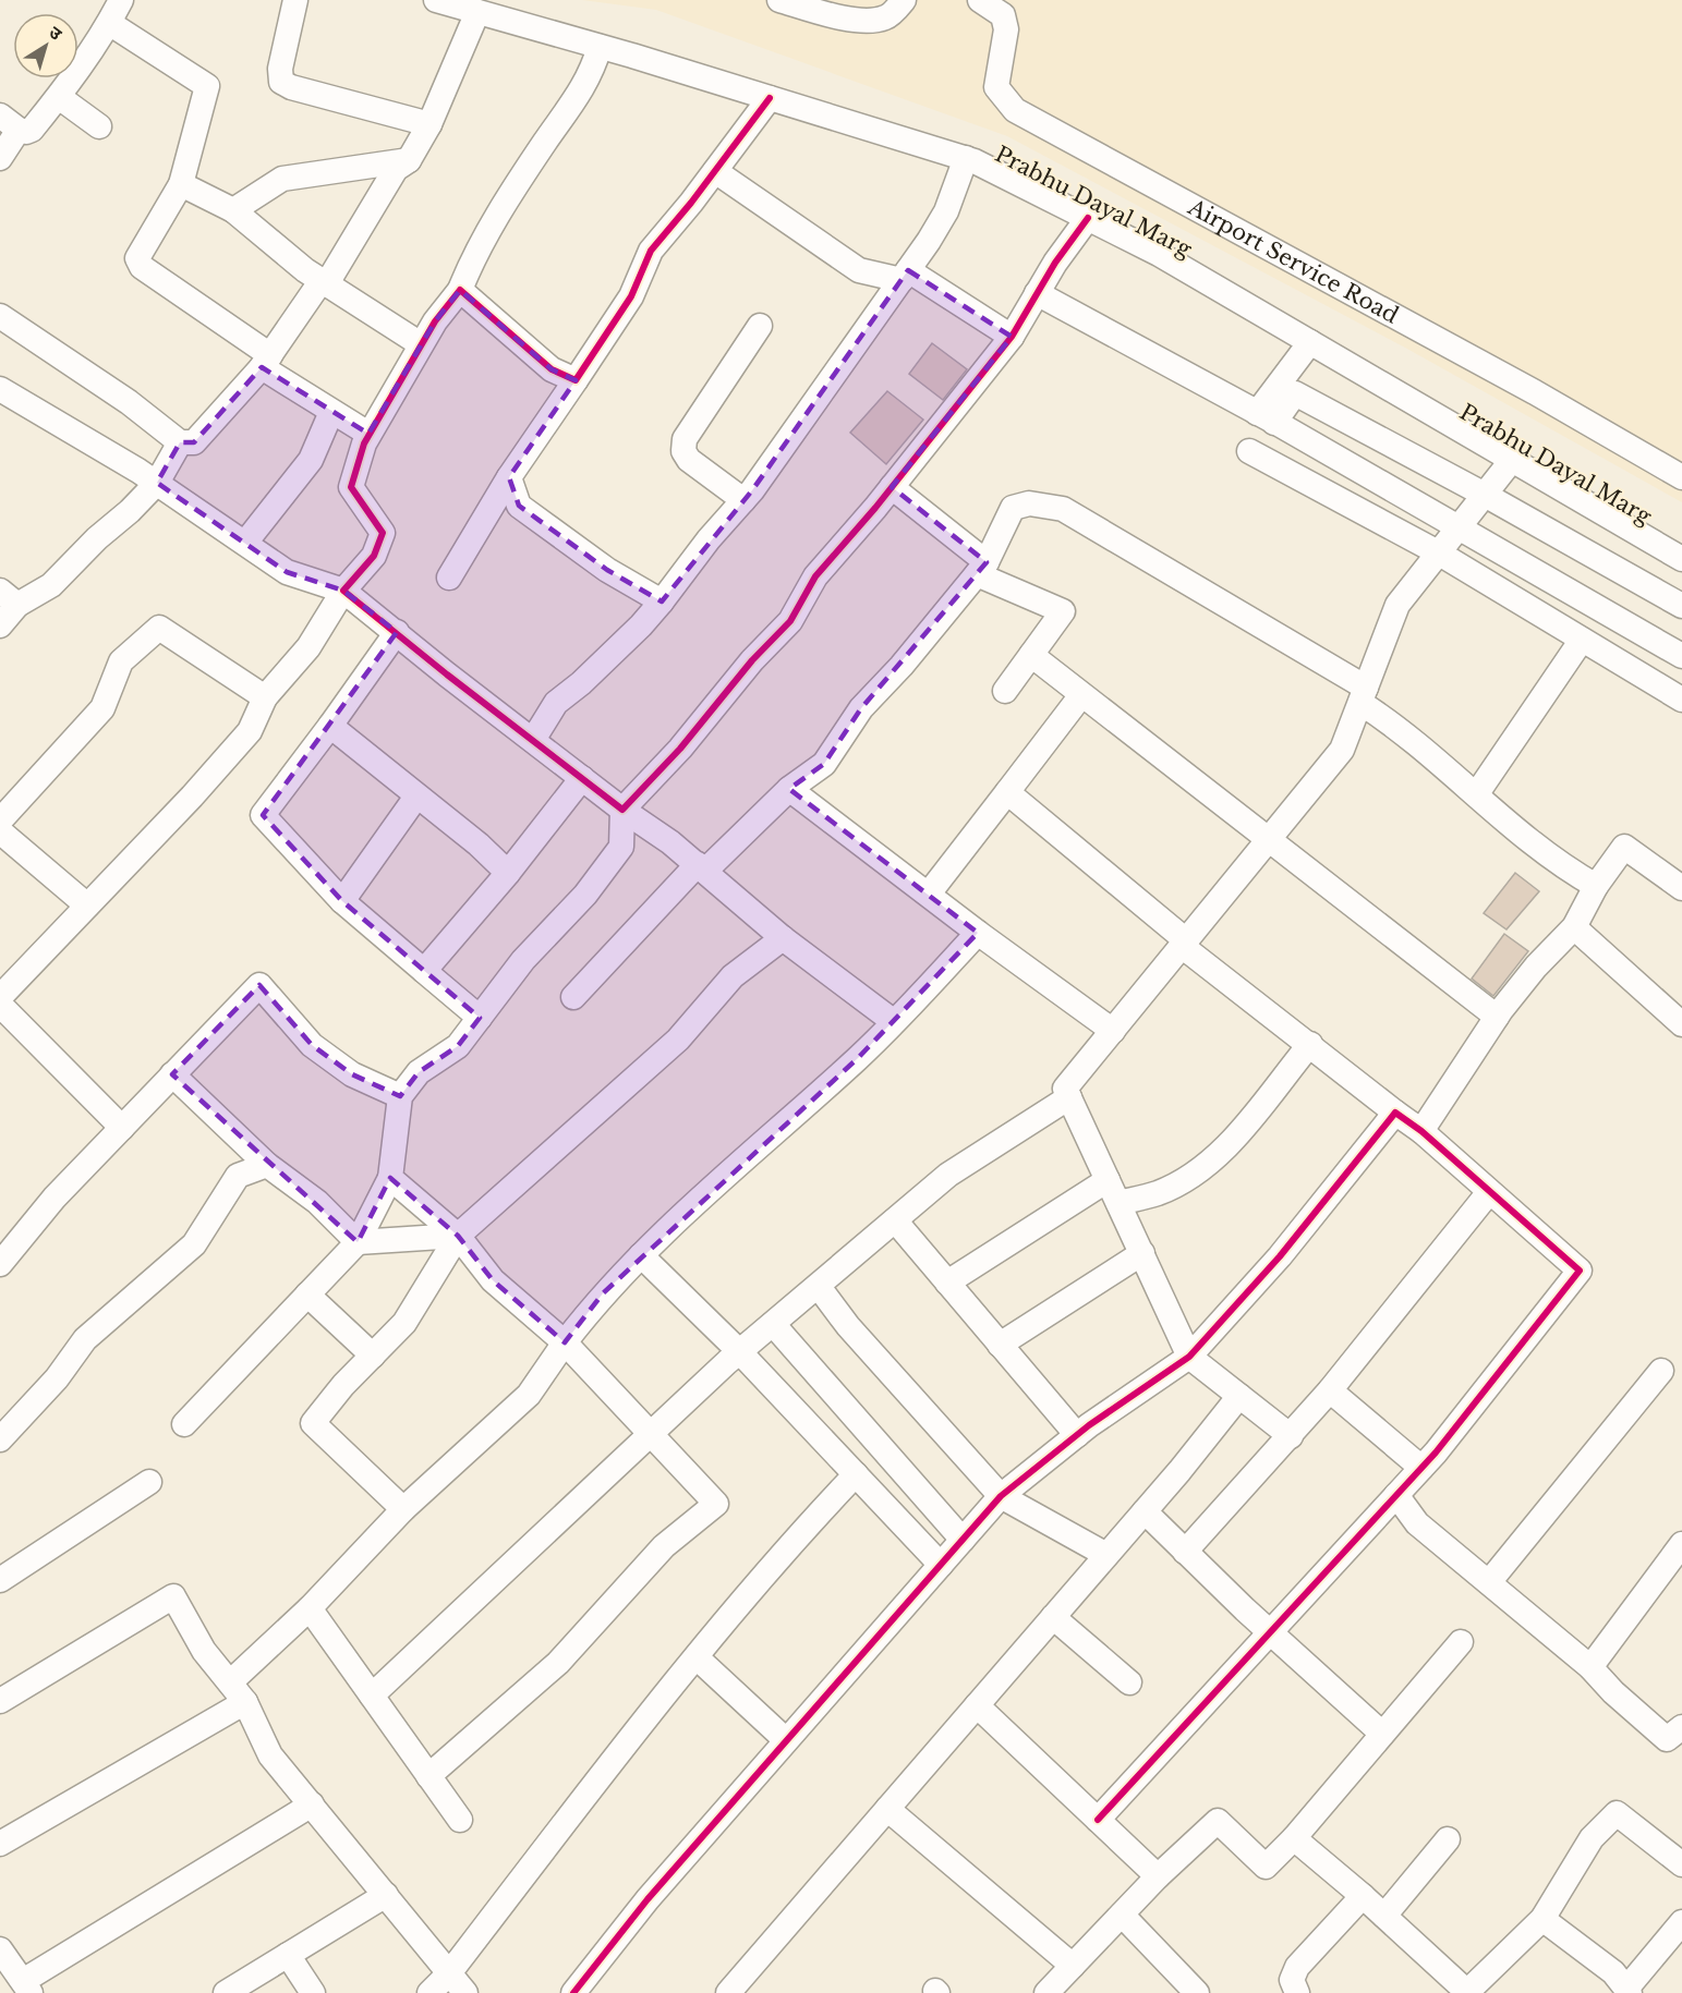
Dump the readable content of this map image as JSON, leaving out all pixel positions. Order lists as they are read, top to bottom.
{
  "streets": {
    "street": ["Prabhu Dayal Marg", "Airport Service Road"]
  },
  "north": "top right"
}
